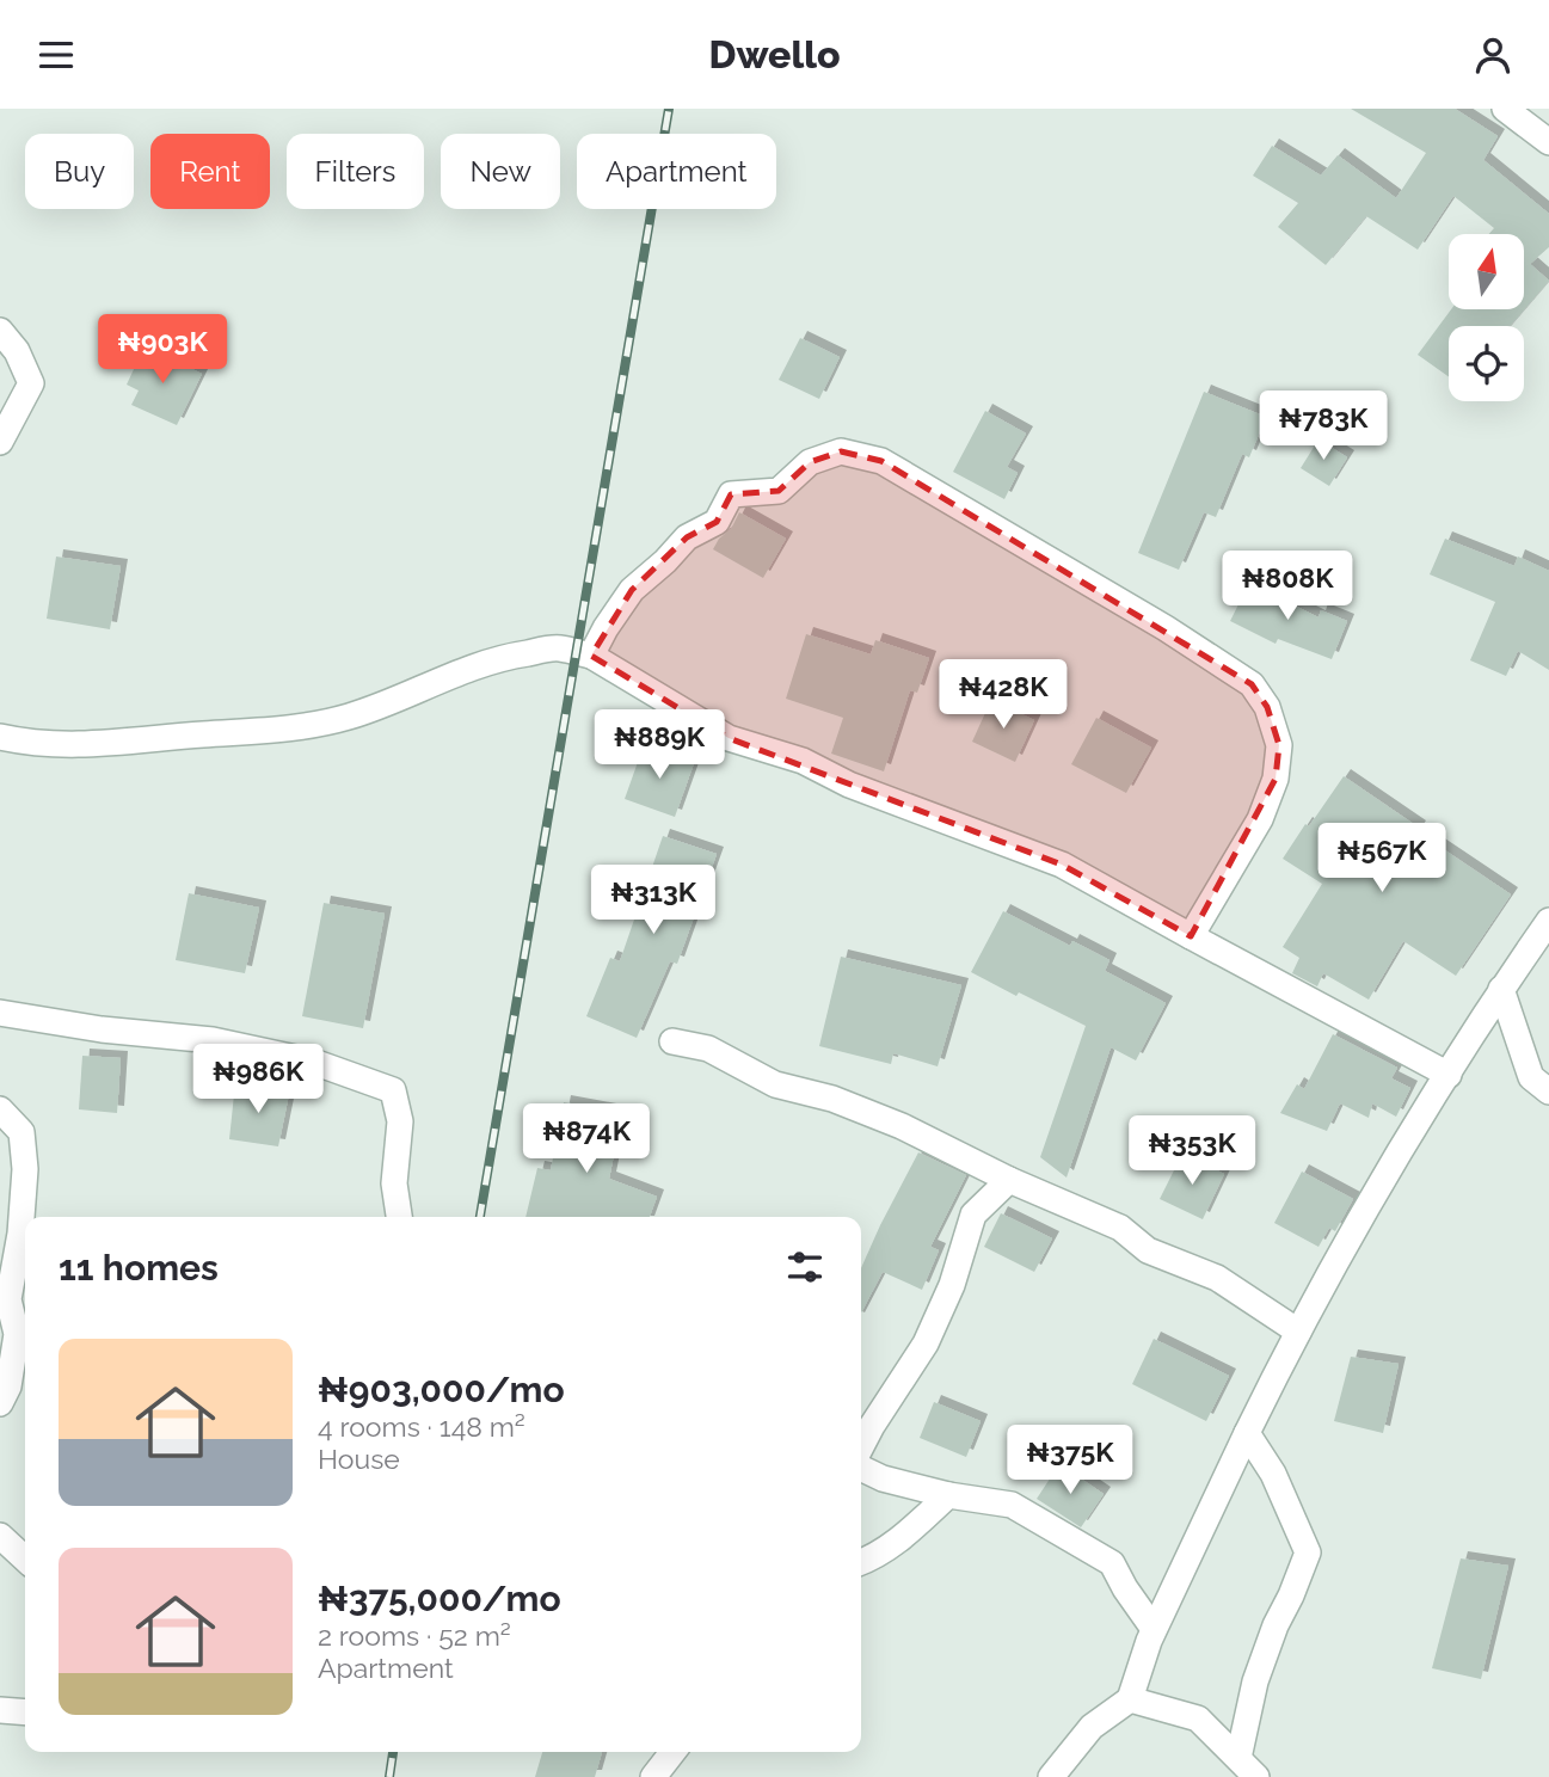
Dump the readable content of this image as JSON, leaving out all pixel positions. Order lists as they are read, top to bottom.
{
  "north": "top",
  "page": {
    "header": "Dwello",
    "chip": [
      "Buy",
      "Rent",
      "Filters",
      "New",
      "Apartment"
    ],
    "price": [
      "₦903K",
      "₦783K",
      "₦808K",
      "₦428K",
      "₦889K",
      "₦567K",
      "₦313K",
      "₦986K",
      "₦874K",
      "₦353K",
      "₦375K"
    ],
    "heading": "11 homes",
    "list": [
      {
        "name": "₦903,000/mo",
        "note": "4 rooms · 148 m² · House"
      },
      {
        "name": "₦375,000/mo",
        "note": "2 rooms · 52 m² · Apartment"
      }
    ]
  }
}
